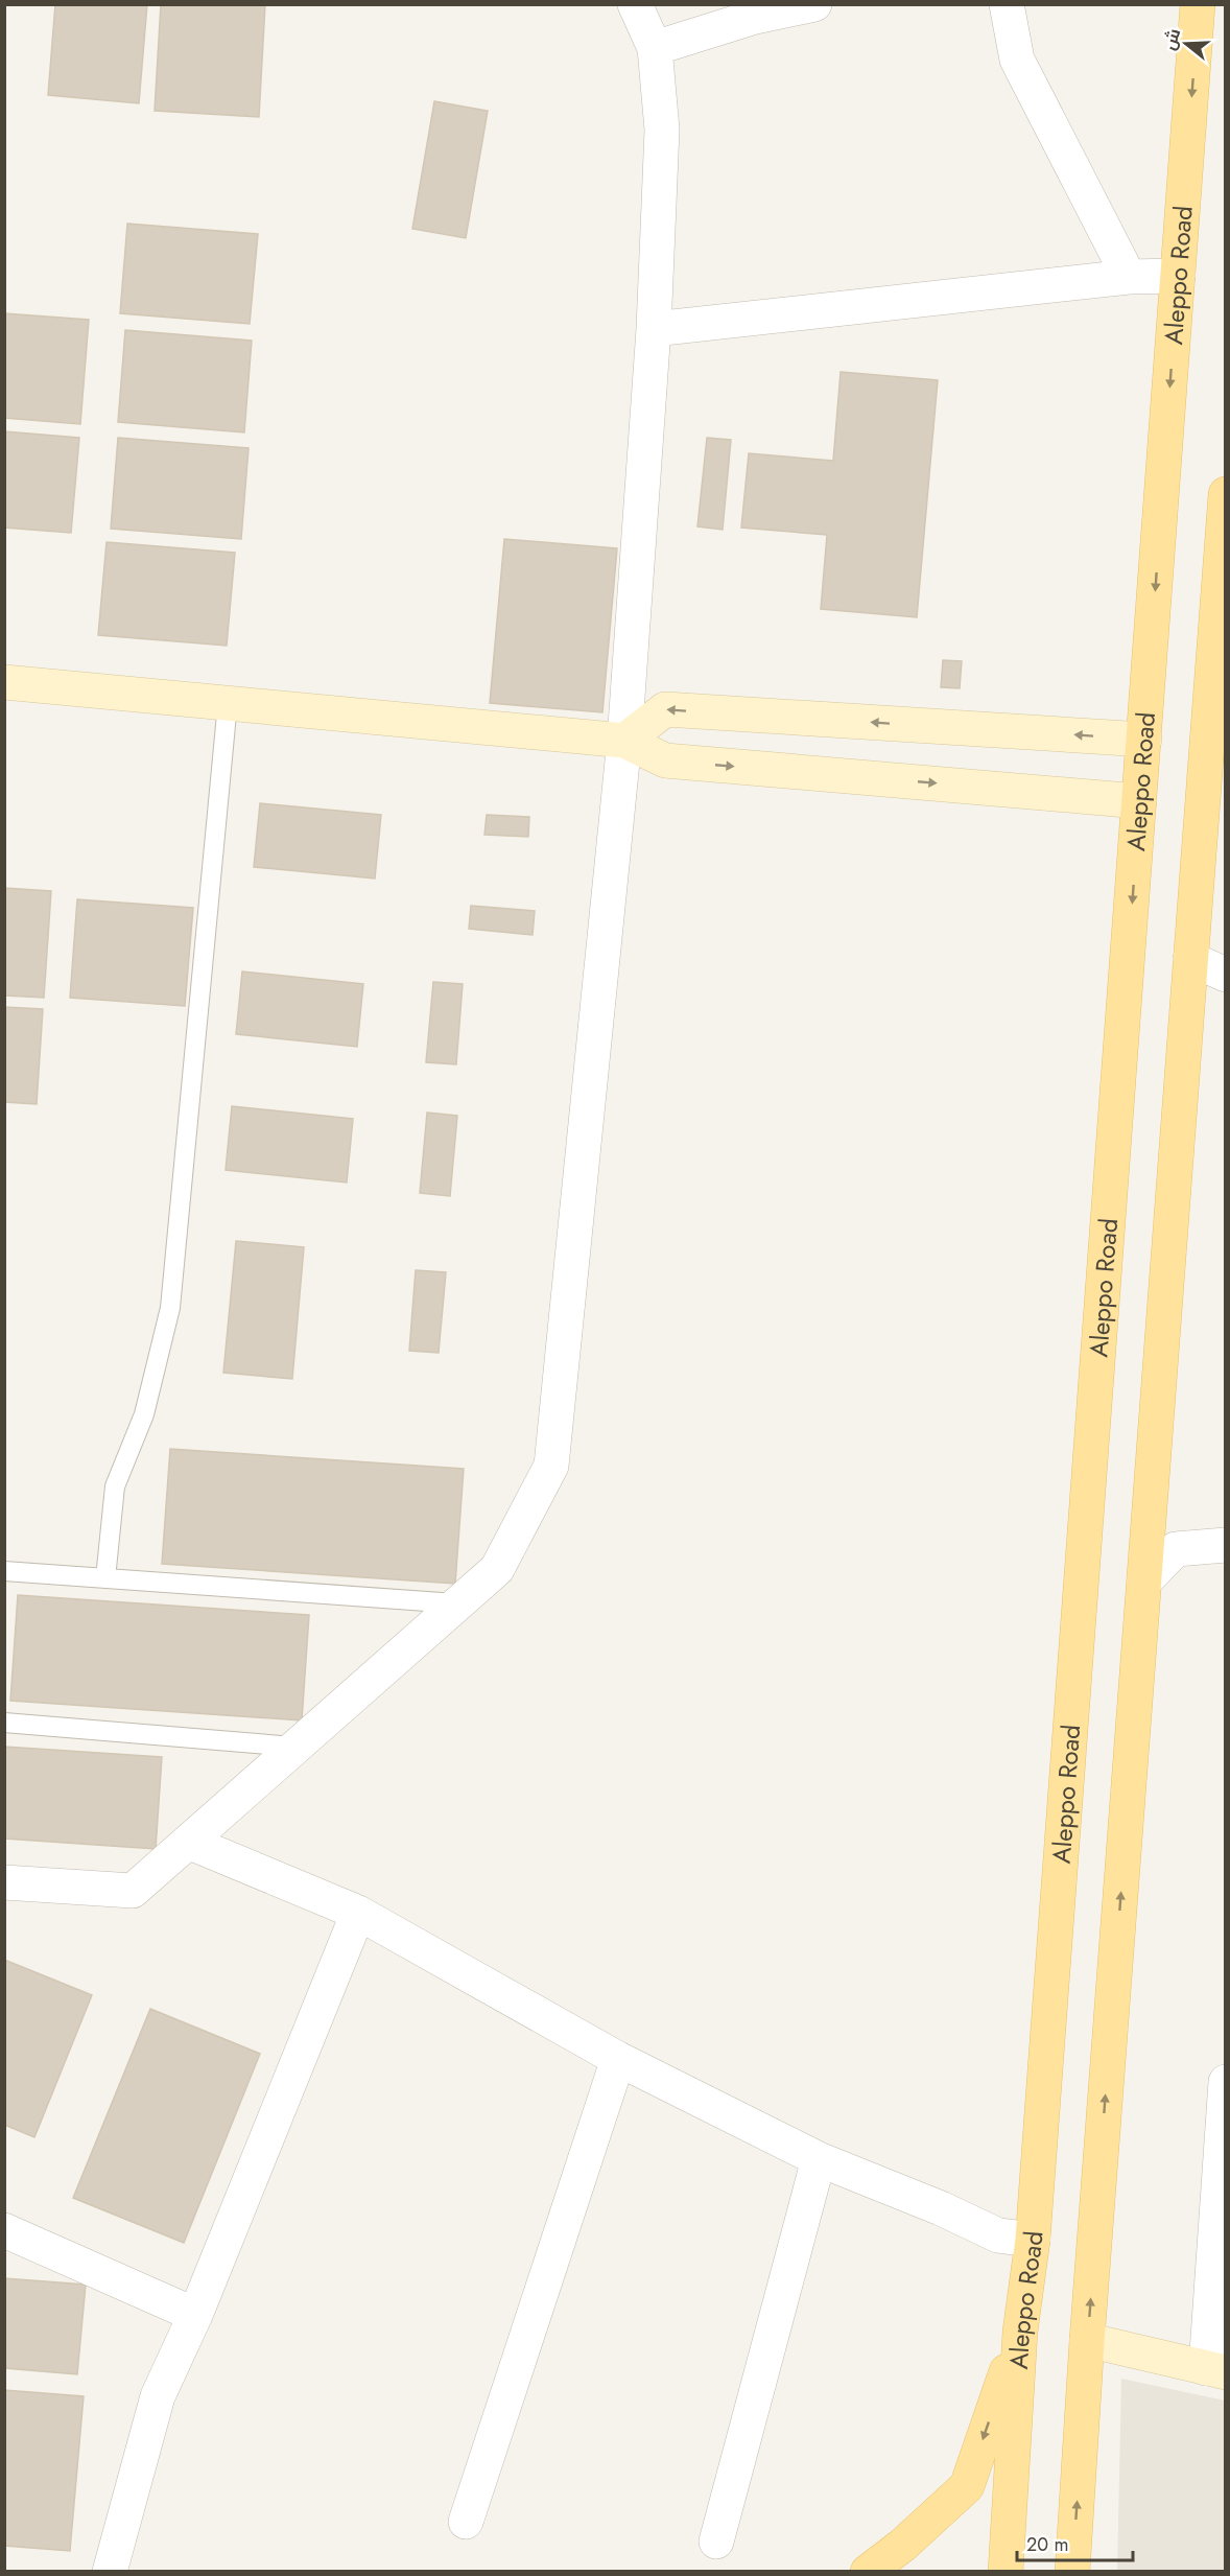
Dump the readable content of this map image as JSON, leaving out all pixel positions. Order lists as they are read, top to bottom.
{
  "streets": {
    "main road": ["Aleppo Road"]
  },
  "scale_bar": "20 m",
  "north": "left"
}
